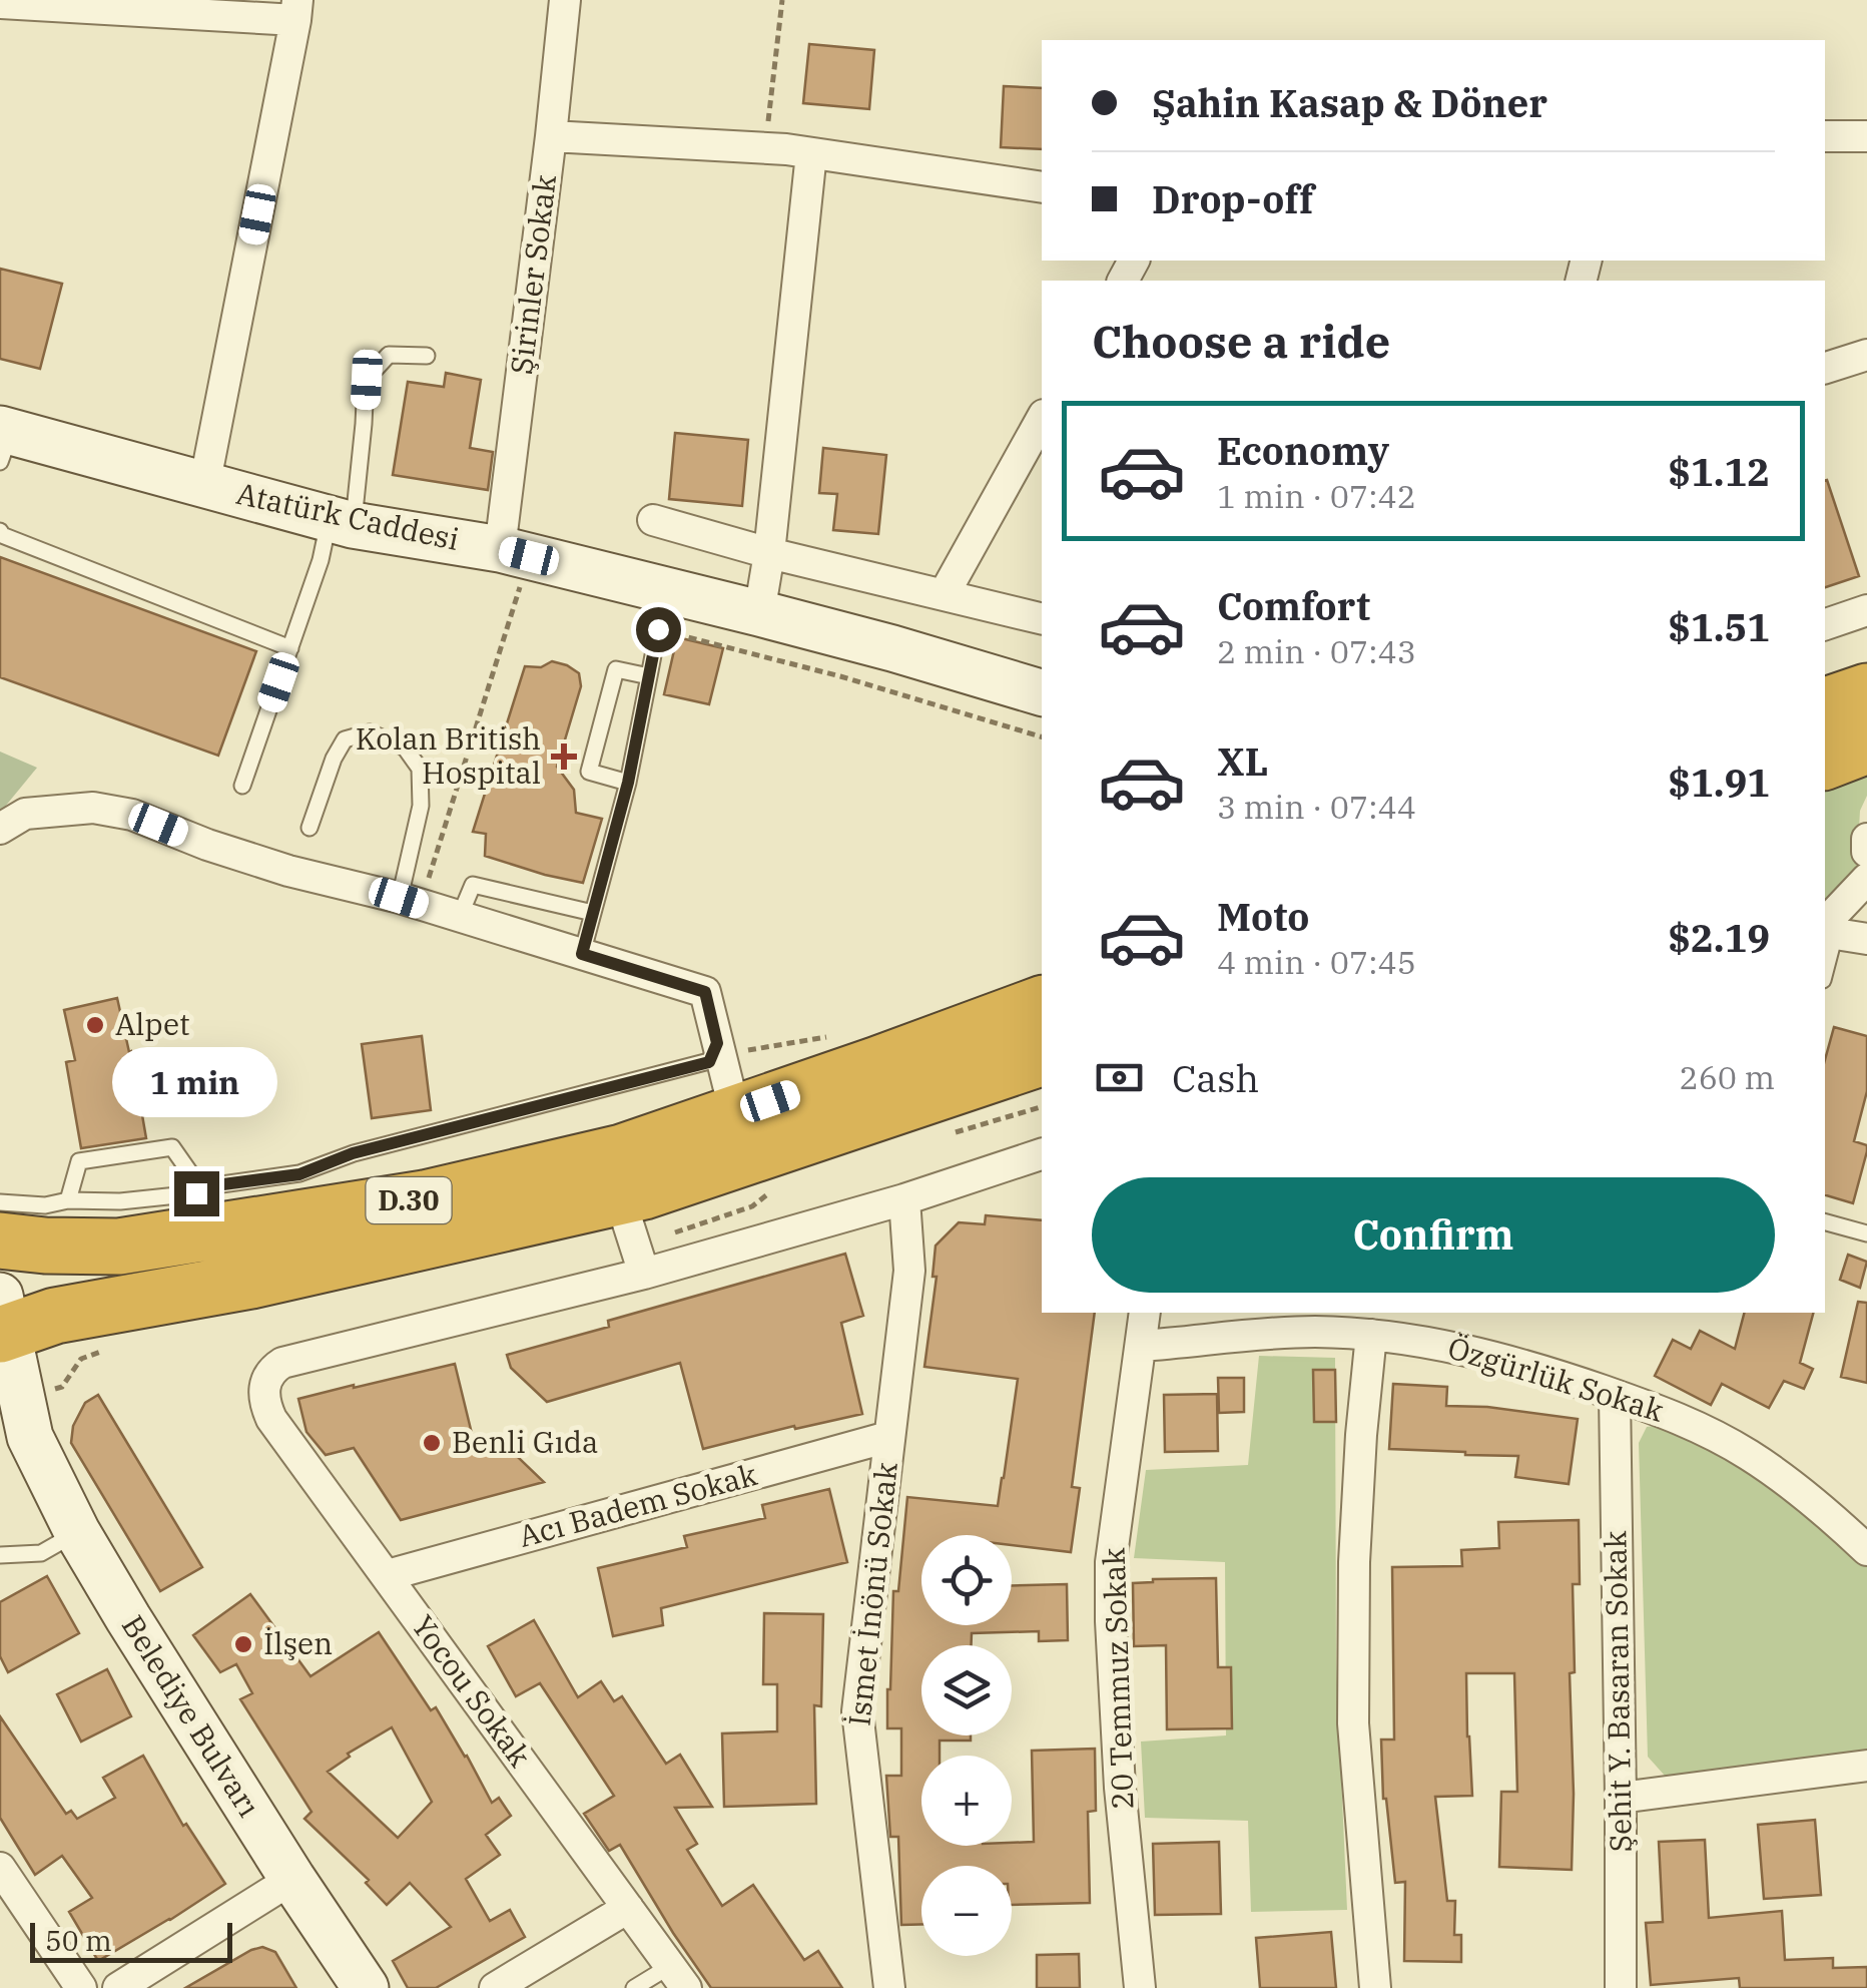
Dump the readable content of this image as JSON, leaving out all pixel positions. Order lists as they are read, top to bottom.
{
  "streets": {
    "highway": ["D.30"],
    "main road": ["Atatürk Caddesi", "Belediye Bulvarı"],
    "street": [
      "Şirinler Sokak",
      "Özgürlük Sokak",
      "Acı Badem Sokak",
      "İsmet İnönü Sokak",
      "20 Temmuz Sokak",
      "Yocou Sokak",
      "Şehit Y. Basaran Sokak"
    ]
  },
  "crossings": [
    ["Şirinler Sokak", "Atatürk Caddesi"],
    ["D.30", "Belediye Bulvarı"],
    ["Özgürlük Sokak", "20 Temmuz Sokak"],
    ["Özgürlük Sokak", "Şehit Y. Basaran Sokak"],
    ["Acı Badem Sokak", "İsmet İnönü Sokak"],
    ["Acı Badem Sokak", "Yocou Sokak"]
  ],
  "places": {
    "health": ["Kolan British Hospital"],
    "other": ["Alpet", "Benli Gıda", "İlşen"]
  },
  "scale_bar": "50 m",
  "page": {
    "banner": ["Şahin Kasap & Döner", "Drop-off"],
    "heading": "Choose a ride",
    "list": [
      {
        "name": "Economy",
        "note": "1 min · 07:42",
        "value": "$1.12"
      },
      {
        "name": "Comfort",
        "note": "2 min · 07:43",
        "value": "$1.51"
      },
      {
        "name": "XL",
        "note": "3 min · 07:44",
        "value": "$1.91"
      },
      {
        "name": "Moto",
        "note": "4 min · 07:45",
        "value": "$2.19"
      }
    ],
    "pay": ["Cash", "260 m"],
    "bubble": "1 min",
    "buttons": "Confirm",
    "map_buttons": ["+", "−"],
    "scale": "50 m"
  }
}
